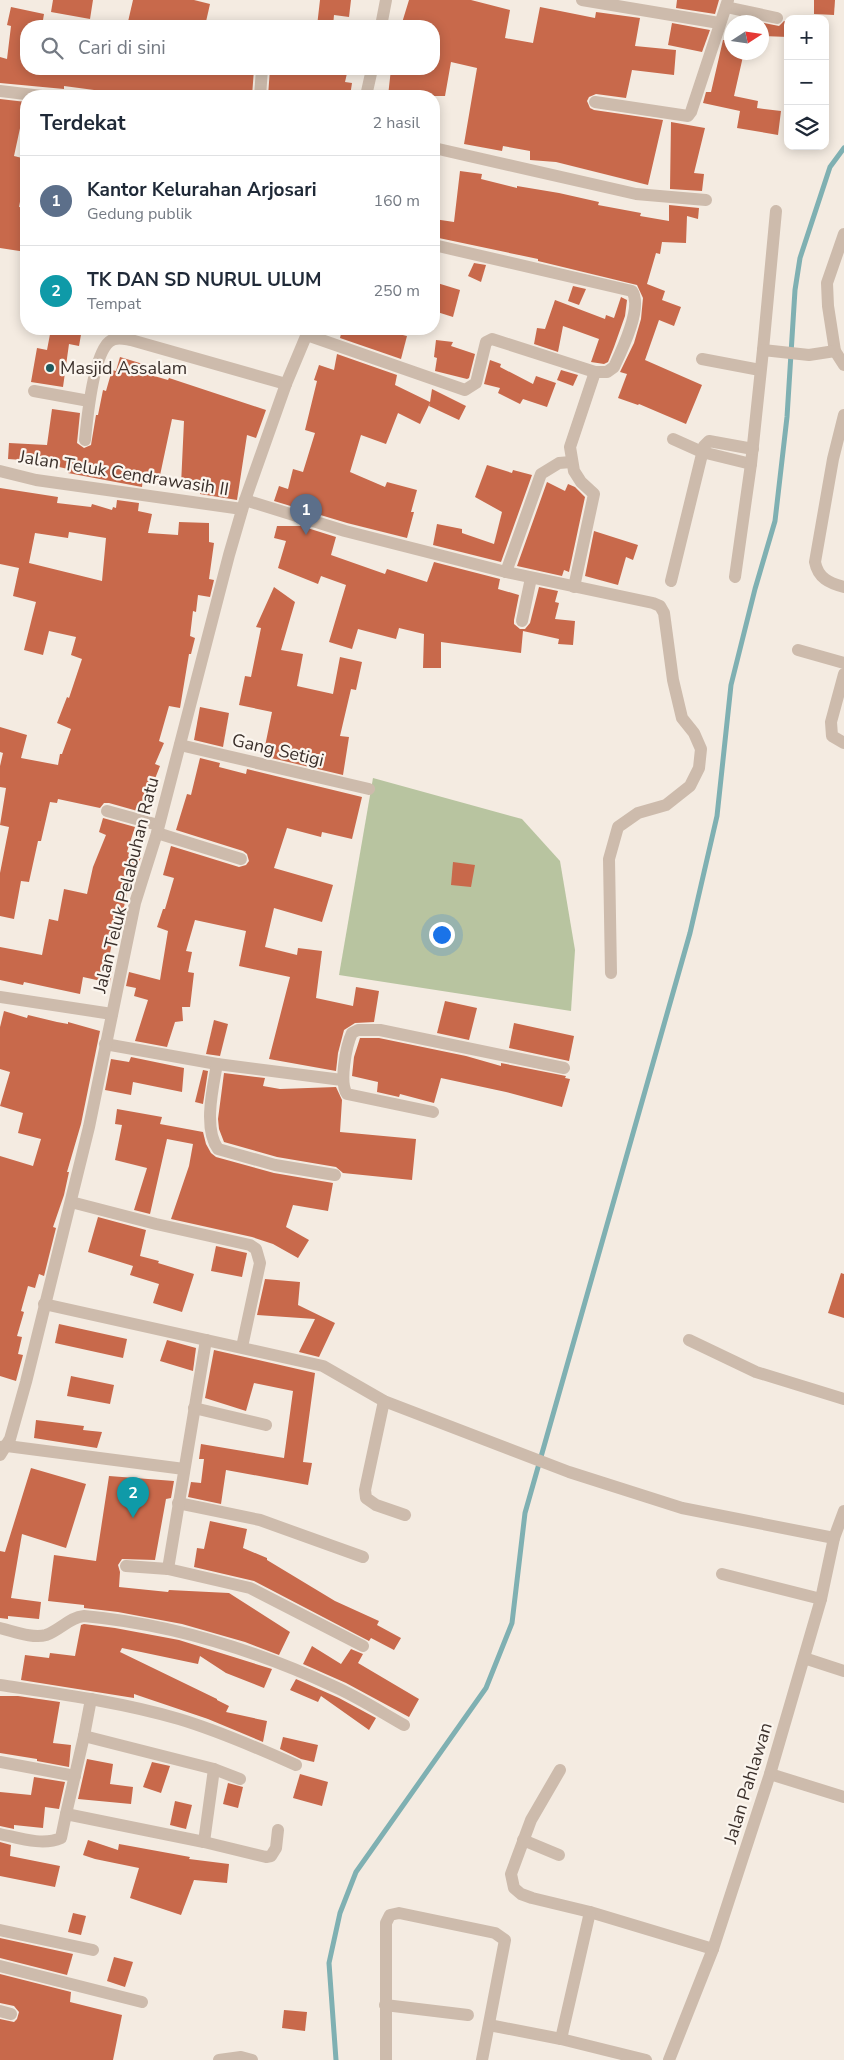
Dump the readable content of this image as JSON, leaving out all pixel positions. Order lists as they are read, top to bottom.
{
  "streets": {
    "street": [
      "Jalan Teluk Cendrawasih II",
      "Gang Setigi",
      "Jalan Teluk Pelabuhan Ratu",
      "Jalan Pahlawan"
    ]
  },
  "crossings": [
    ["Jalan Teluk Cendrawasih II", "Jalan Teluk Pelabuhan Ratu"],
    ["Gang Setigi", "Jalan Teluk Pelabuhan Ratu"]
  ],
  "places": ["Masjid Assalam"],
  "north": "right",
  "page": {
    "map_buttons": ["+", "−"],
    "search": "Cari di sini",
    "heading": ["Terdekat", "2 hasil"],
    "list": [
      {
        "mark": "1",
        "name": "Kantor Kelurahan Arjosari",
        "note": "Gedung publik",
        "value": "160 m"
      },
      {
        "mark": "2",
        "name": "TK DAN SD NURUL ULUM",
        "note": "Tempat",
        "value": "250 m"
      }
    ],
    "pins": ["1", "2"]
  }
}
